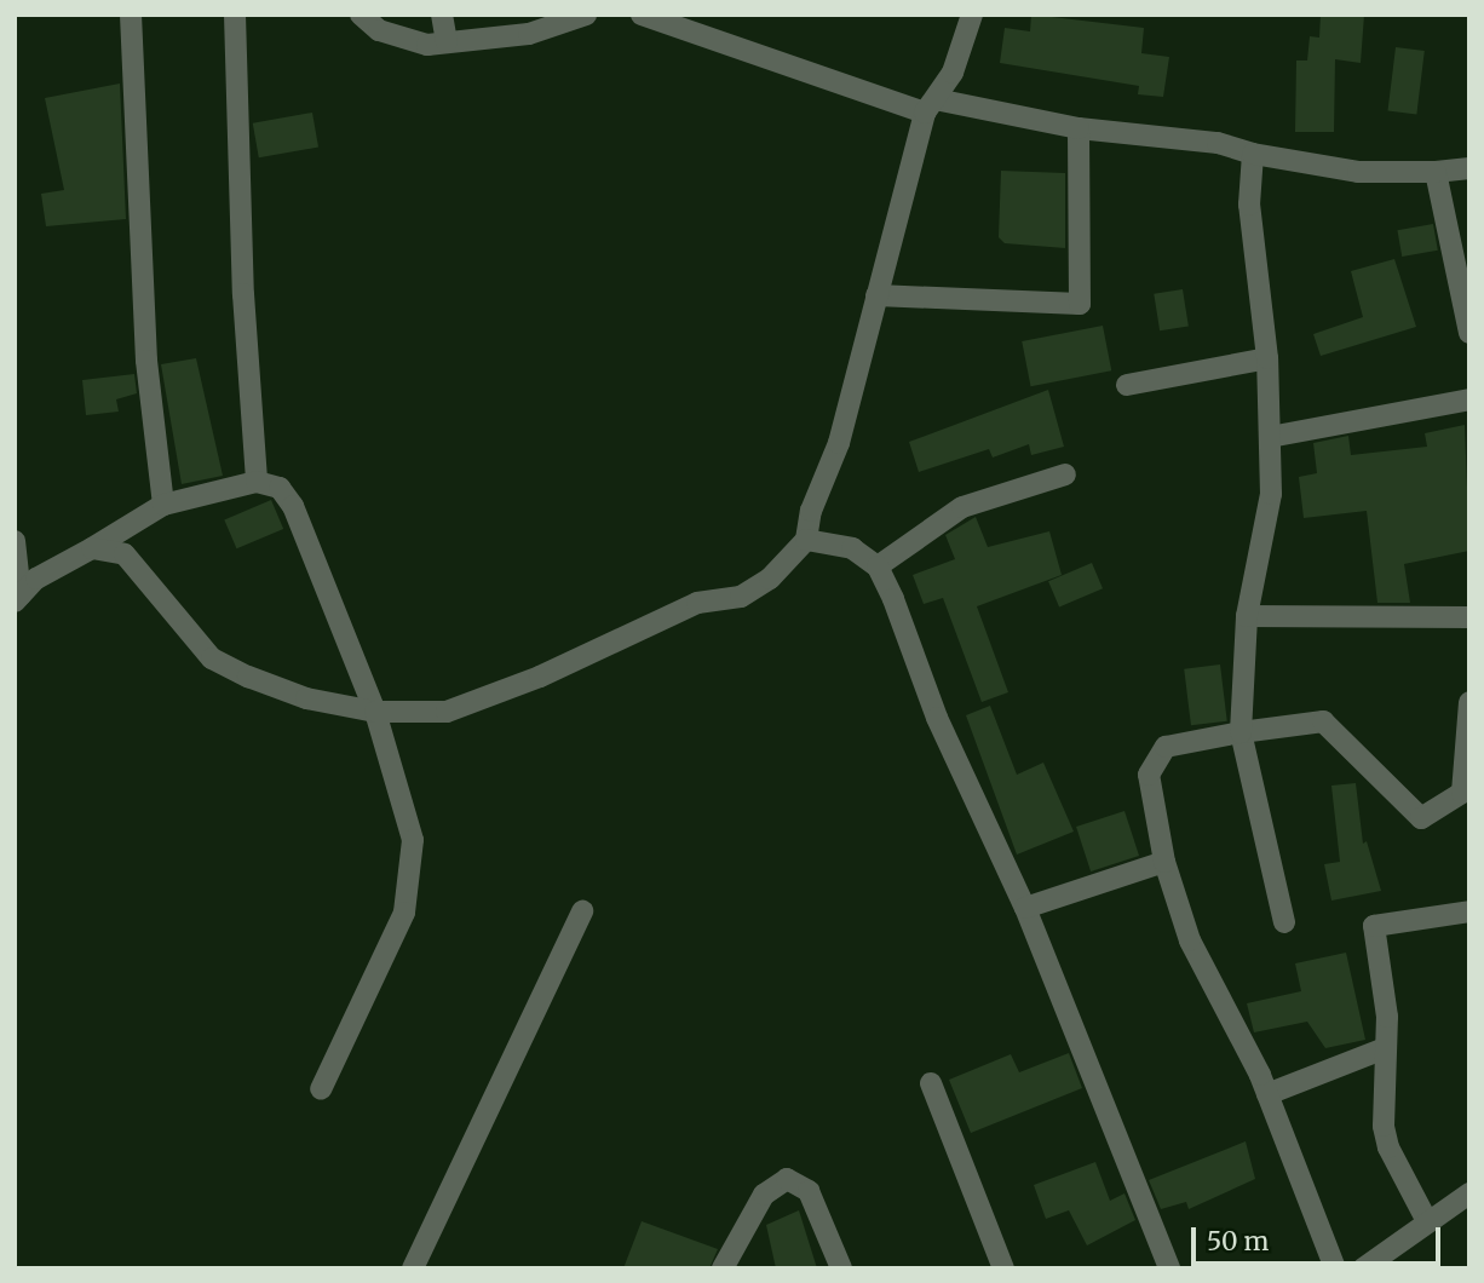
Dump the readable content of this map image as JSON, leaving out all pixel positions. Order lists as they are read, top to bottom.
{
  "scale_bar": "50 m"
}
